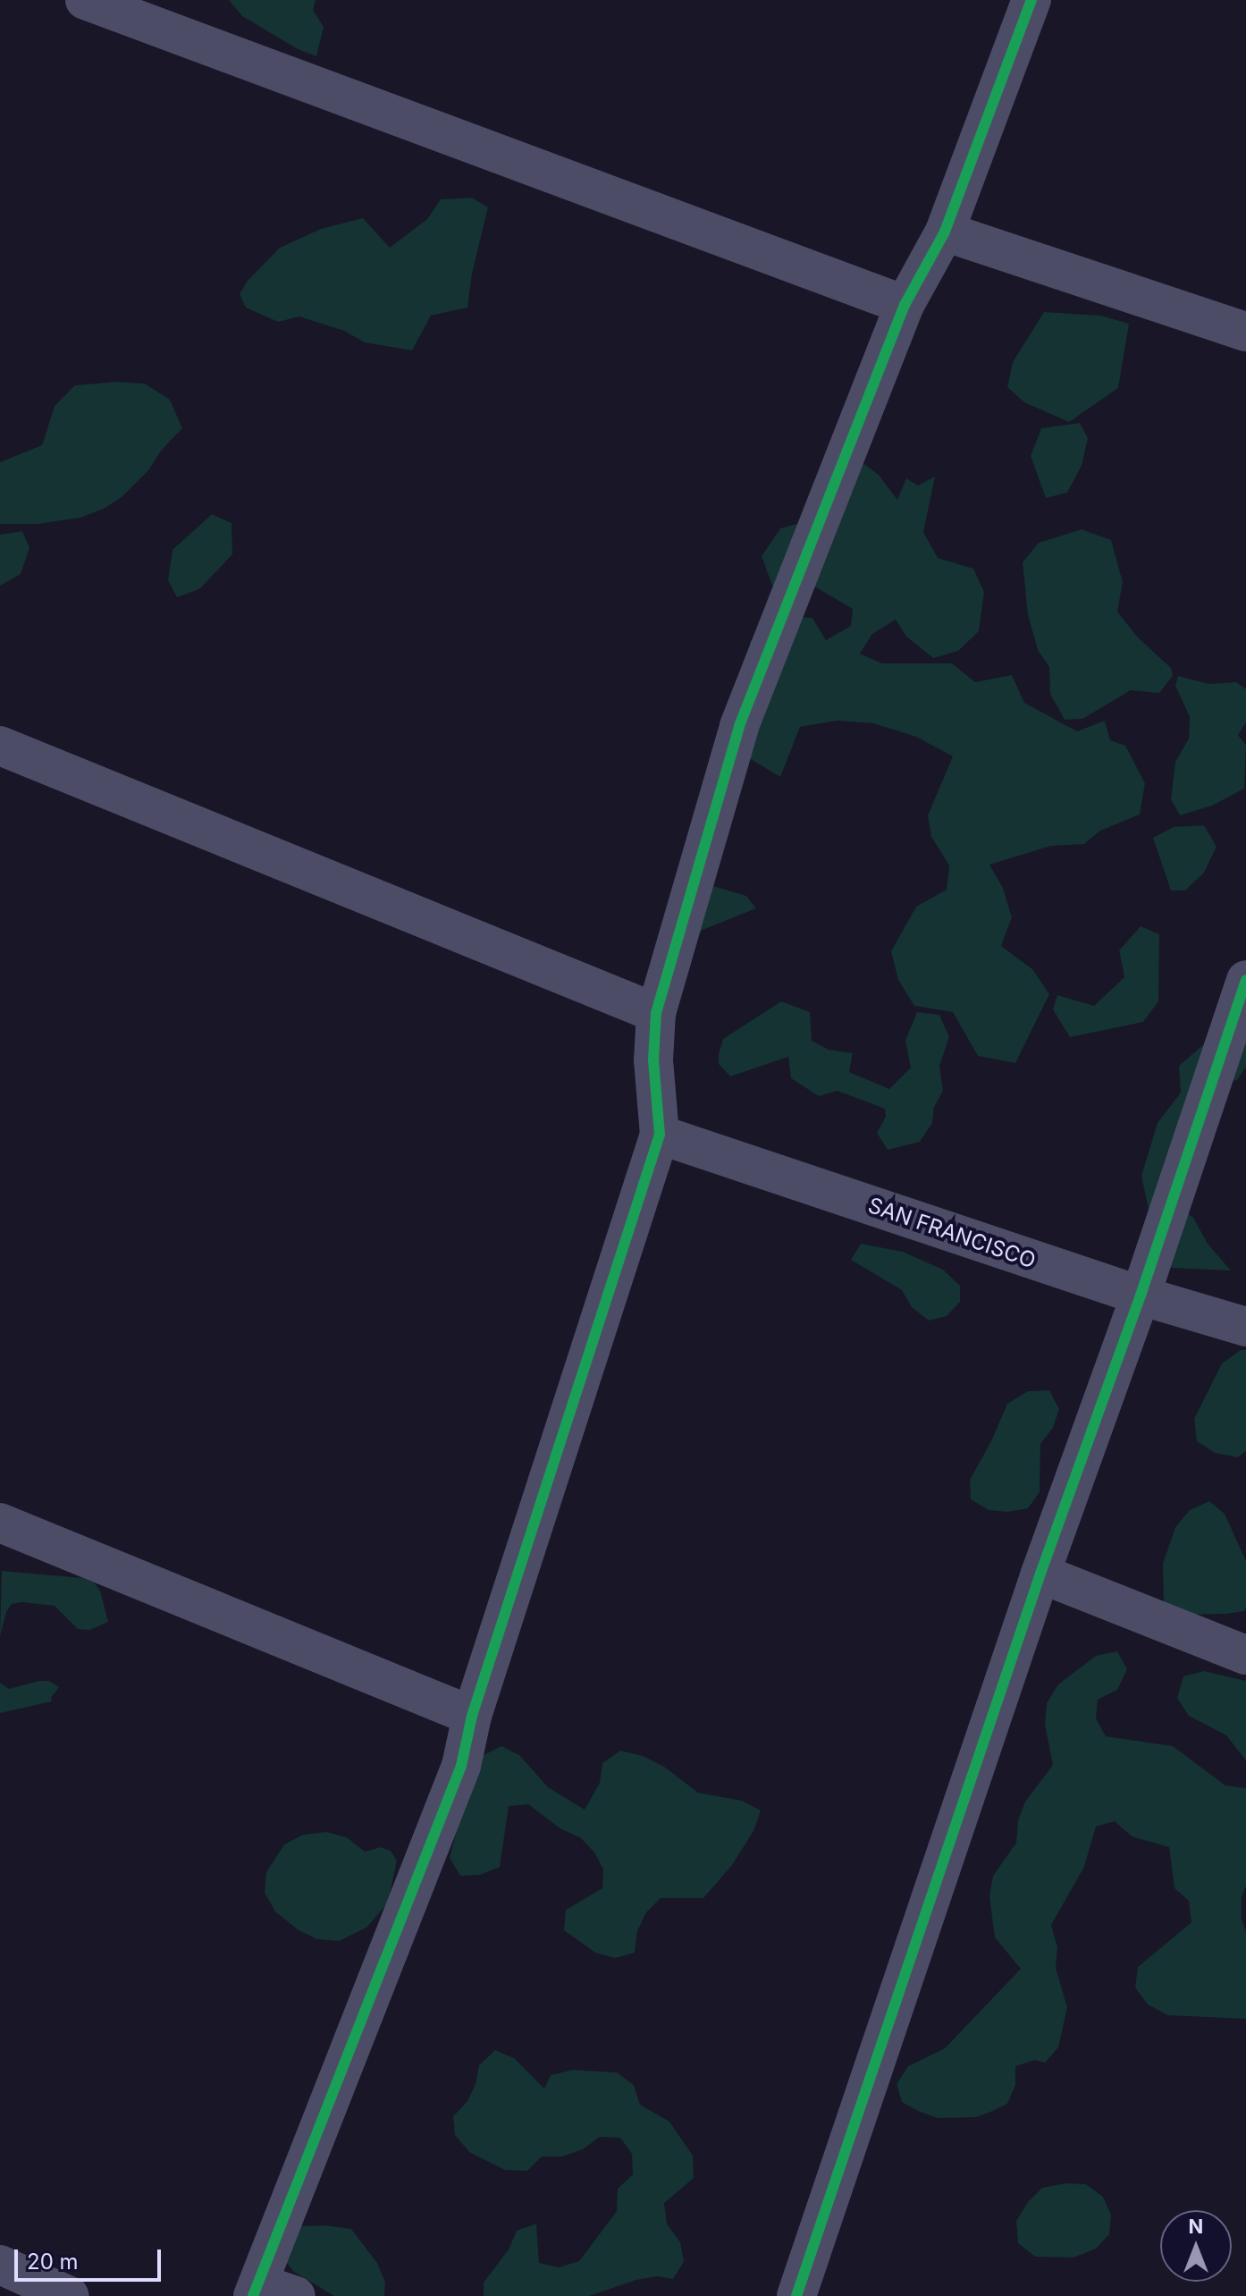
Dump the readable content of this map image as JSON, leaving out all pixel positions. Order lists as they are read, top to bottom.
{
  "streets": {
    "street": ["SAN FRANCISCO"]
  },
  "scale_bar": "20 m",
  "north": "top"
}
